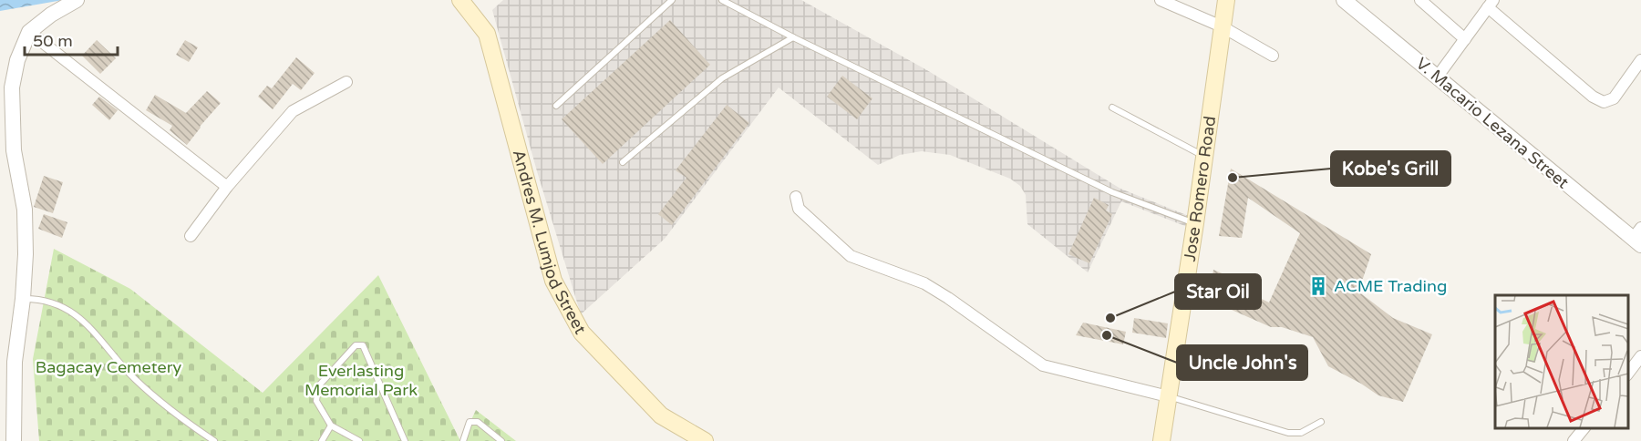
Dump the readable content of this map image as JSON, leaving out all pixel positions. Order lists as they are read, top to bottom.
{
  "streets": {
    "main road": ["Jose Romero Road", "Andres M. Lumjod Street"],
    "street": ["V. Macario Lezana Street"]
  },
  "parks": ["Bagacay Cemetery", "Everlasting Memorial Park"],
  "places": {
    "other": ["Kobe's Grill", "Star Oil", "Uncle John's"],
    "building": ["ACME Trading"]
  },
  "scale_bar": "50 m"
}
